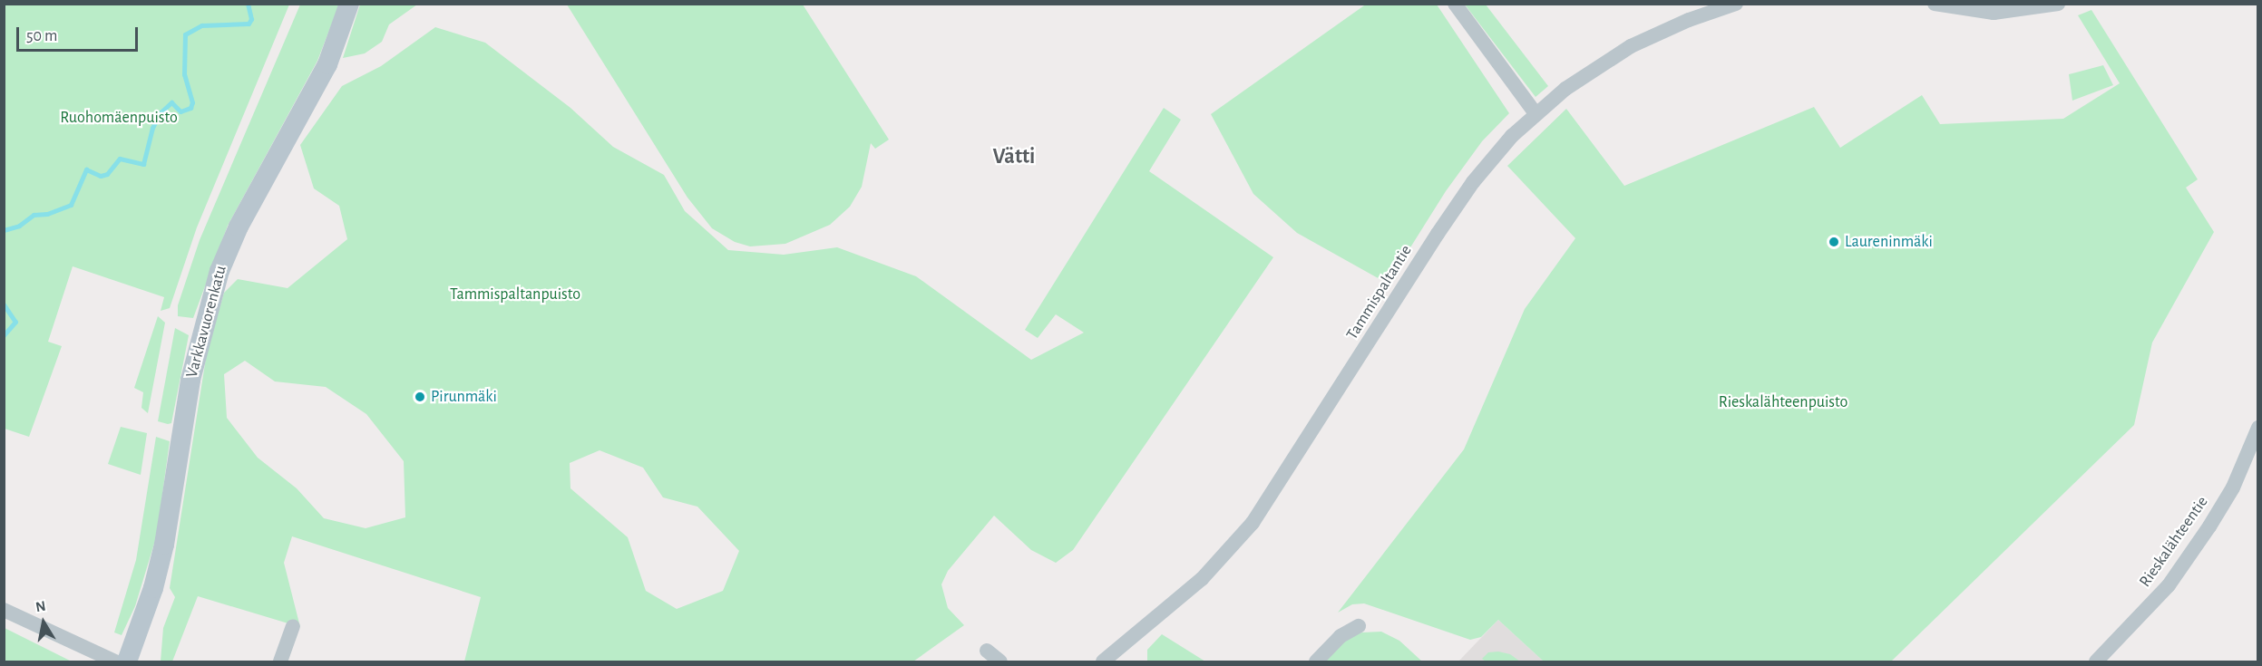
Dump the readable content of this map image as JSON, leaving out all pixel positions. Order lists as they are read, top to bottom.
{
  "streets": {
    "street": ["Tammispaltantie", "Varkkavuorenkatu", "Rieskalähteentie"]
  },
  "districts": ["Vätti"],
  "parks": ["Ruohomäenpuisto", "Tammispaltanpuisto", "Rieskalähteenpuisto"],
  "places": ["Laureninmäki", "Pirunmäki"],
  "scale_bar": "50 m",
  "north": "top"
}
